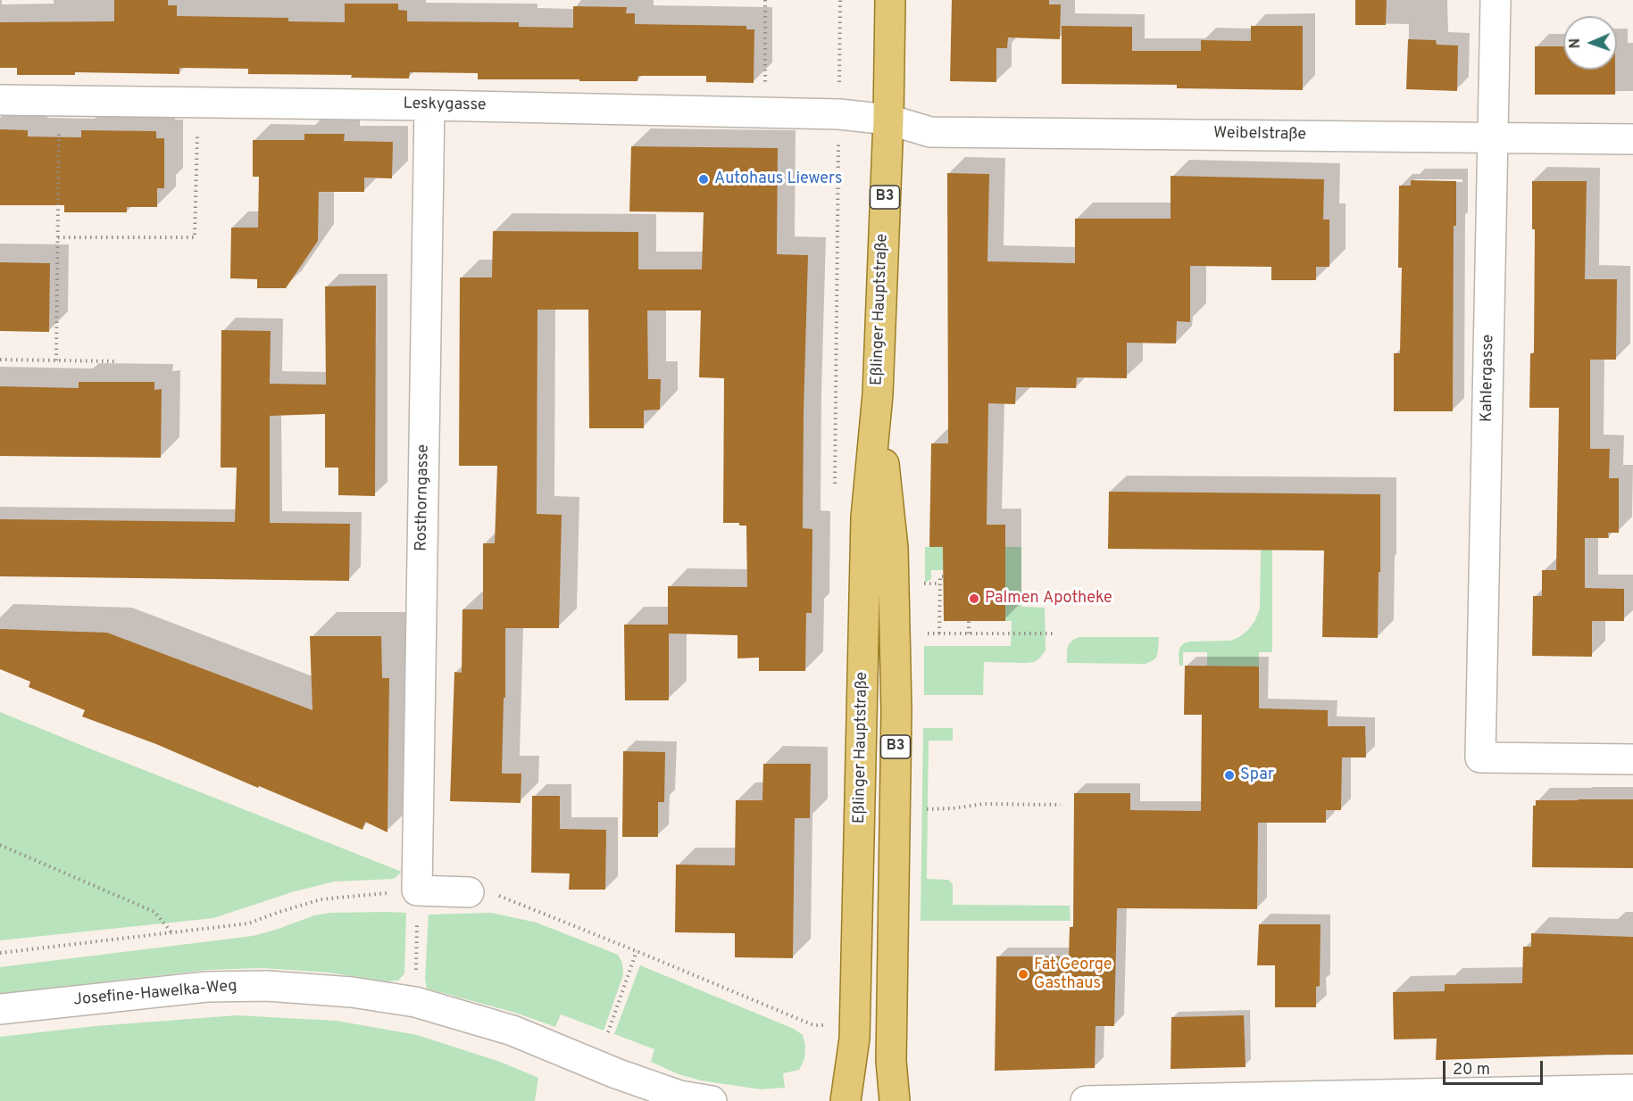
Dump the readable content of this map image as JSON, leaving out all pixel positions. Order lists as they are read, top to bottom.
{
  "streets": {
    "main road": ["B3", "Eßlinger Hauptstraße"],
    "street": [
      "Leskygasse",
      "Weibelstraße",
      "Kahlergasse",
      "Rosthorngasse",
      "Josefine-Hawelka-Weg"
    ]
  },
  "crossings": [
    ["Leskygasse", "Weibelstraße"],
    ["Leskygasse", "Eßlinger Hauptstraße"],
    ["Leskygasse", "Rosthorngasse"],
    ["Weibelstraße", "Eßlinger Hauptstraße"],
    ["Weibelstraße", "Kahlergasse"]
  ],
  "places": [
    "Autohaus Liewers",
    "Palmen Apotheke",
    "Spar",
    "Fat George Gasthaus"
  ],
  "scale_bar": "20 m",
  "north": "left"
}
